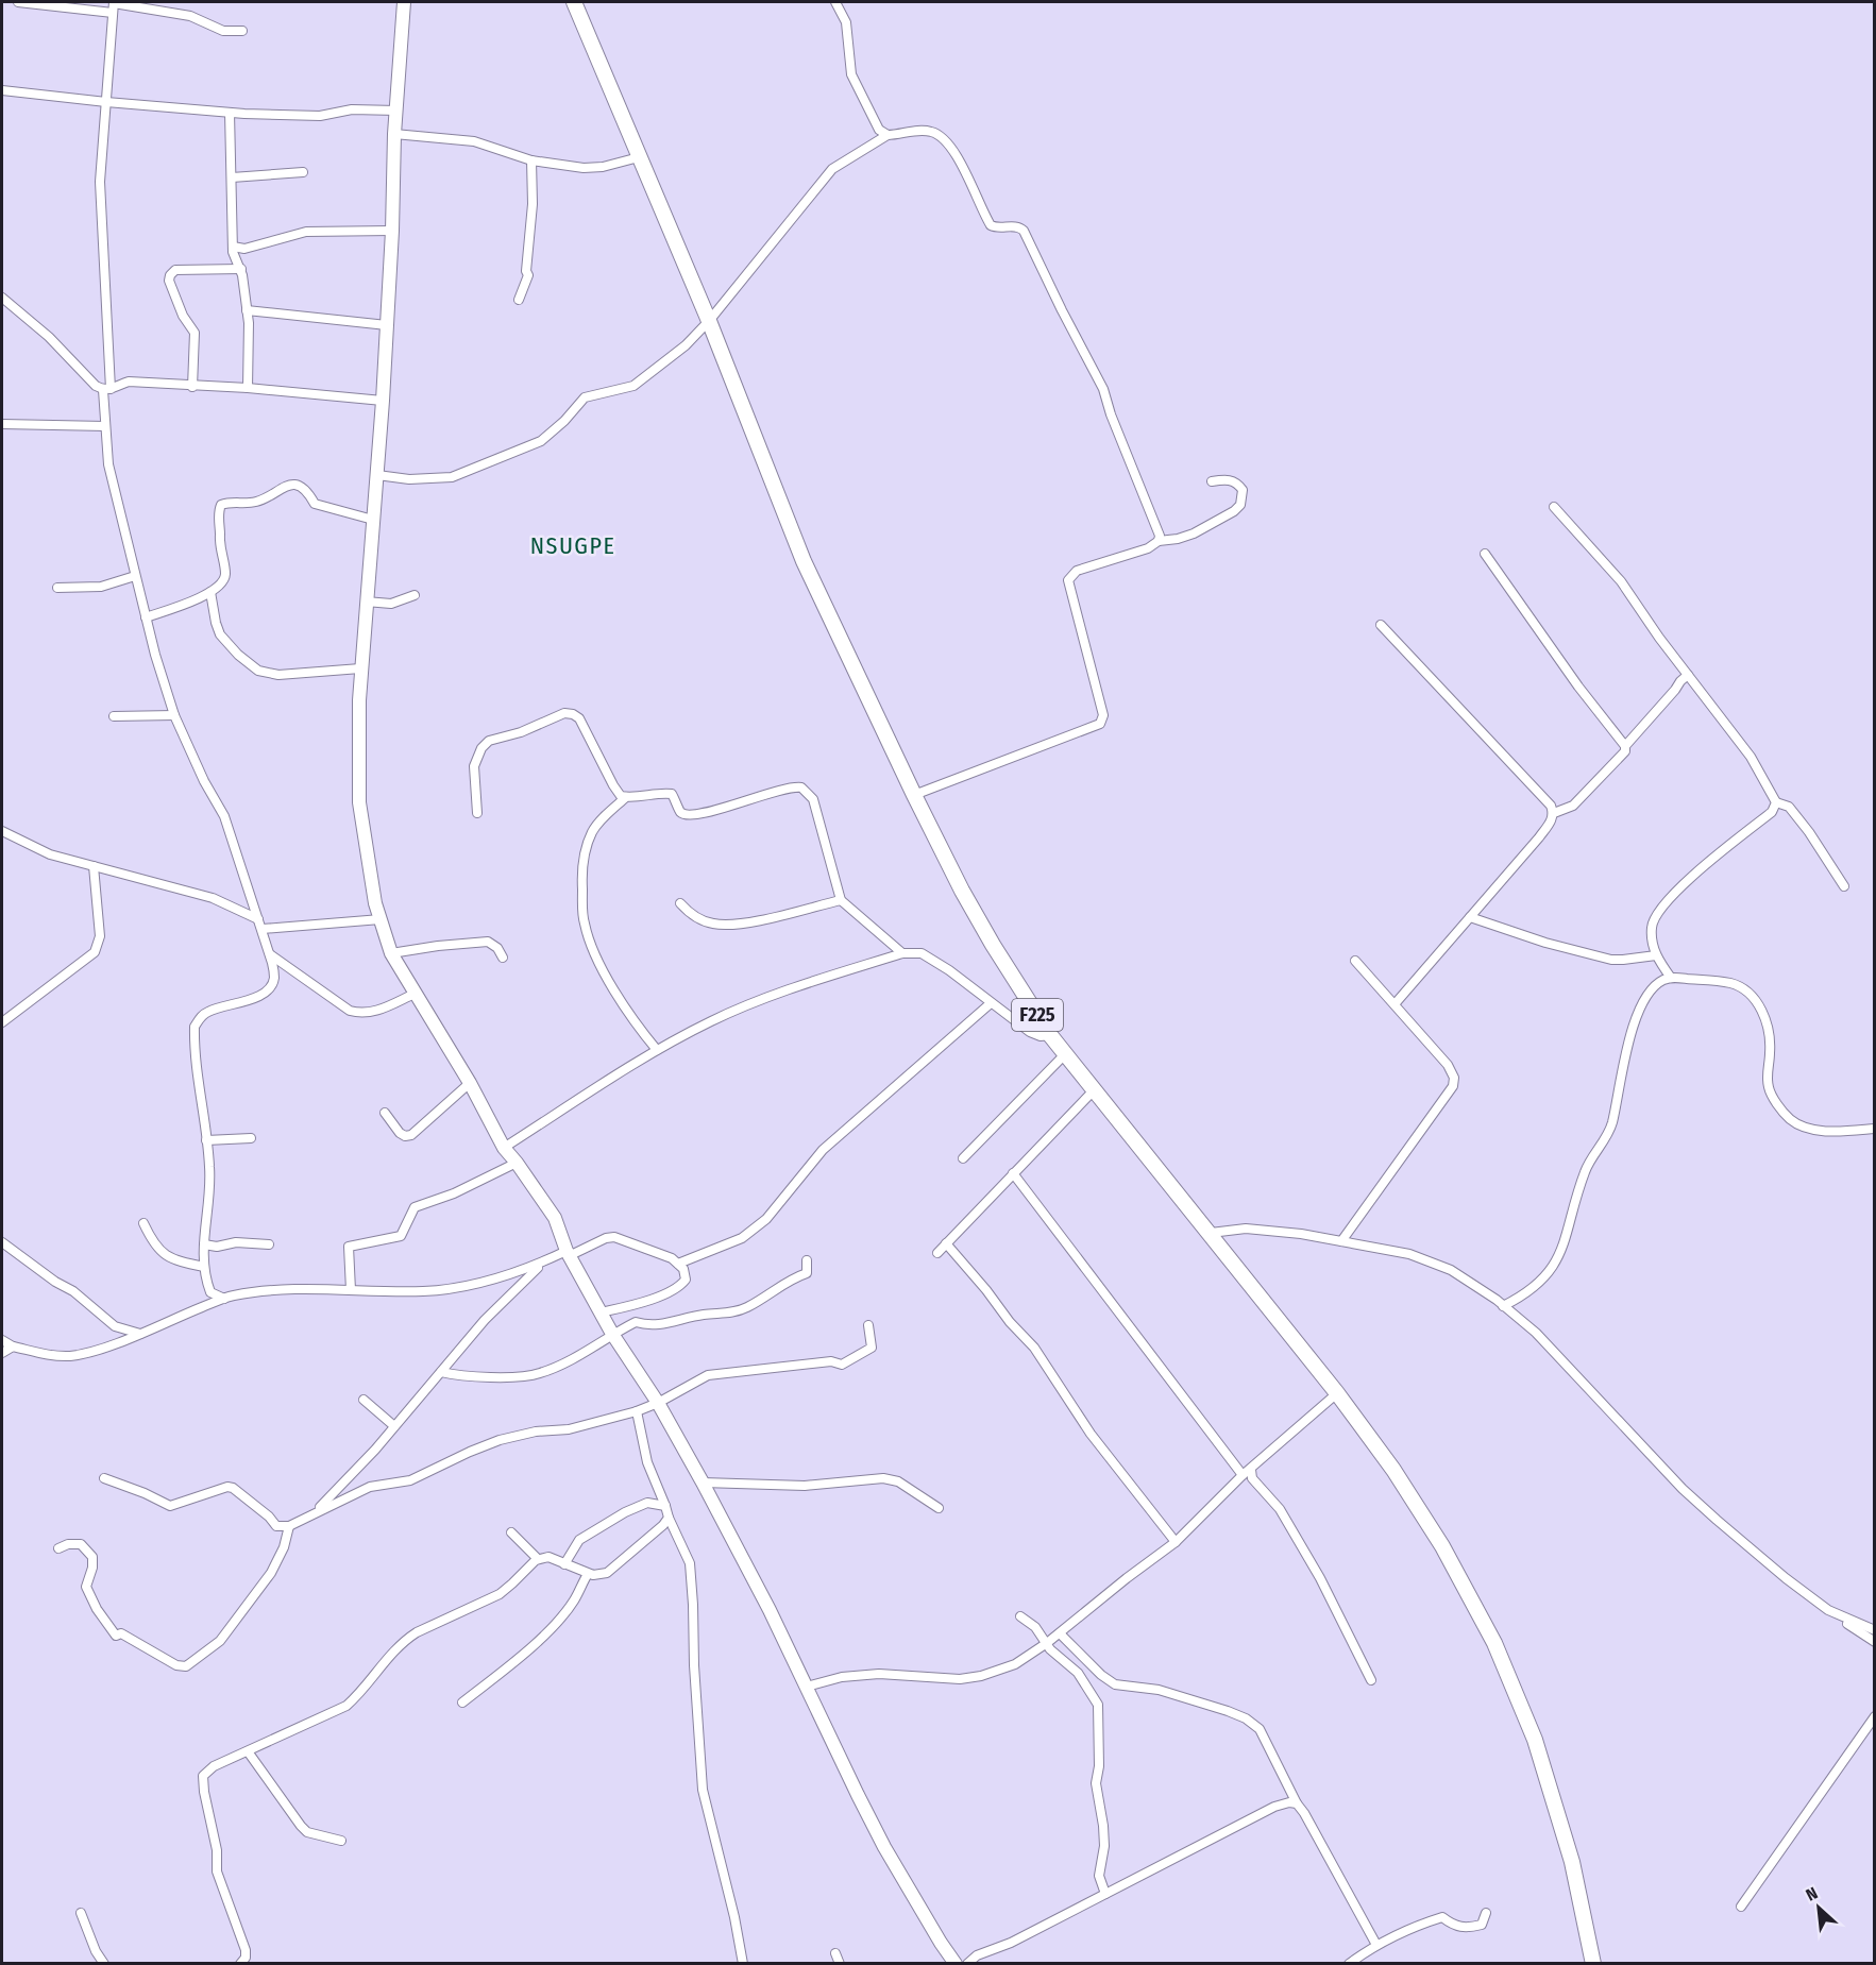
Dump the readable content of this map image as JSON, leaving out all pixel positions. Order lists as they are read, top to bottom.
{
  "streets": {
    "main road": ["F225"]
  },
  "districts": ["NSUGPE"],
  "north": "top left"
}
